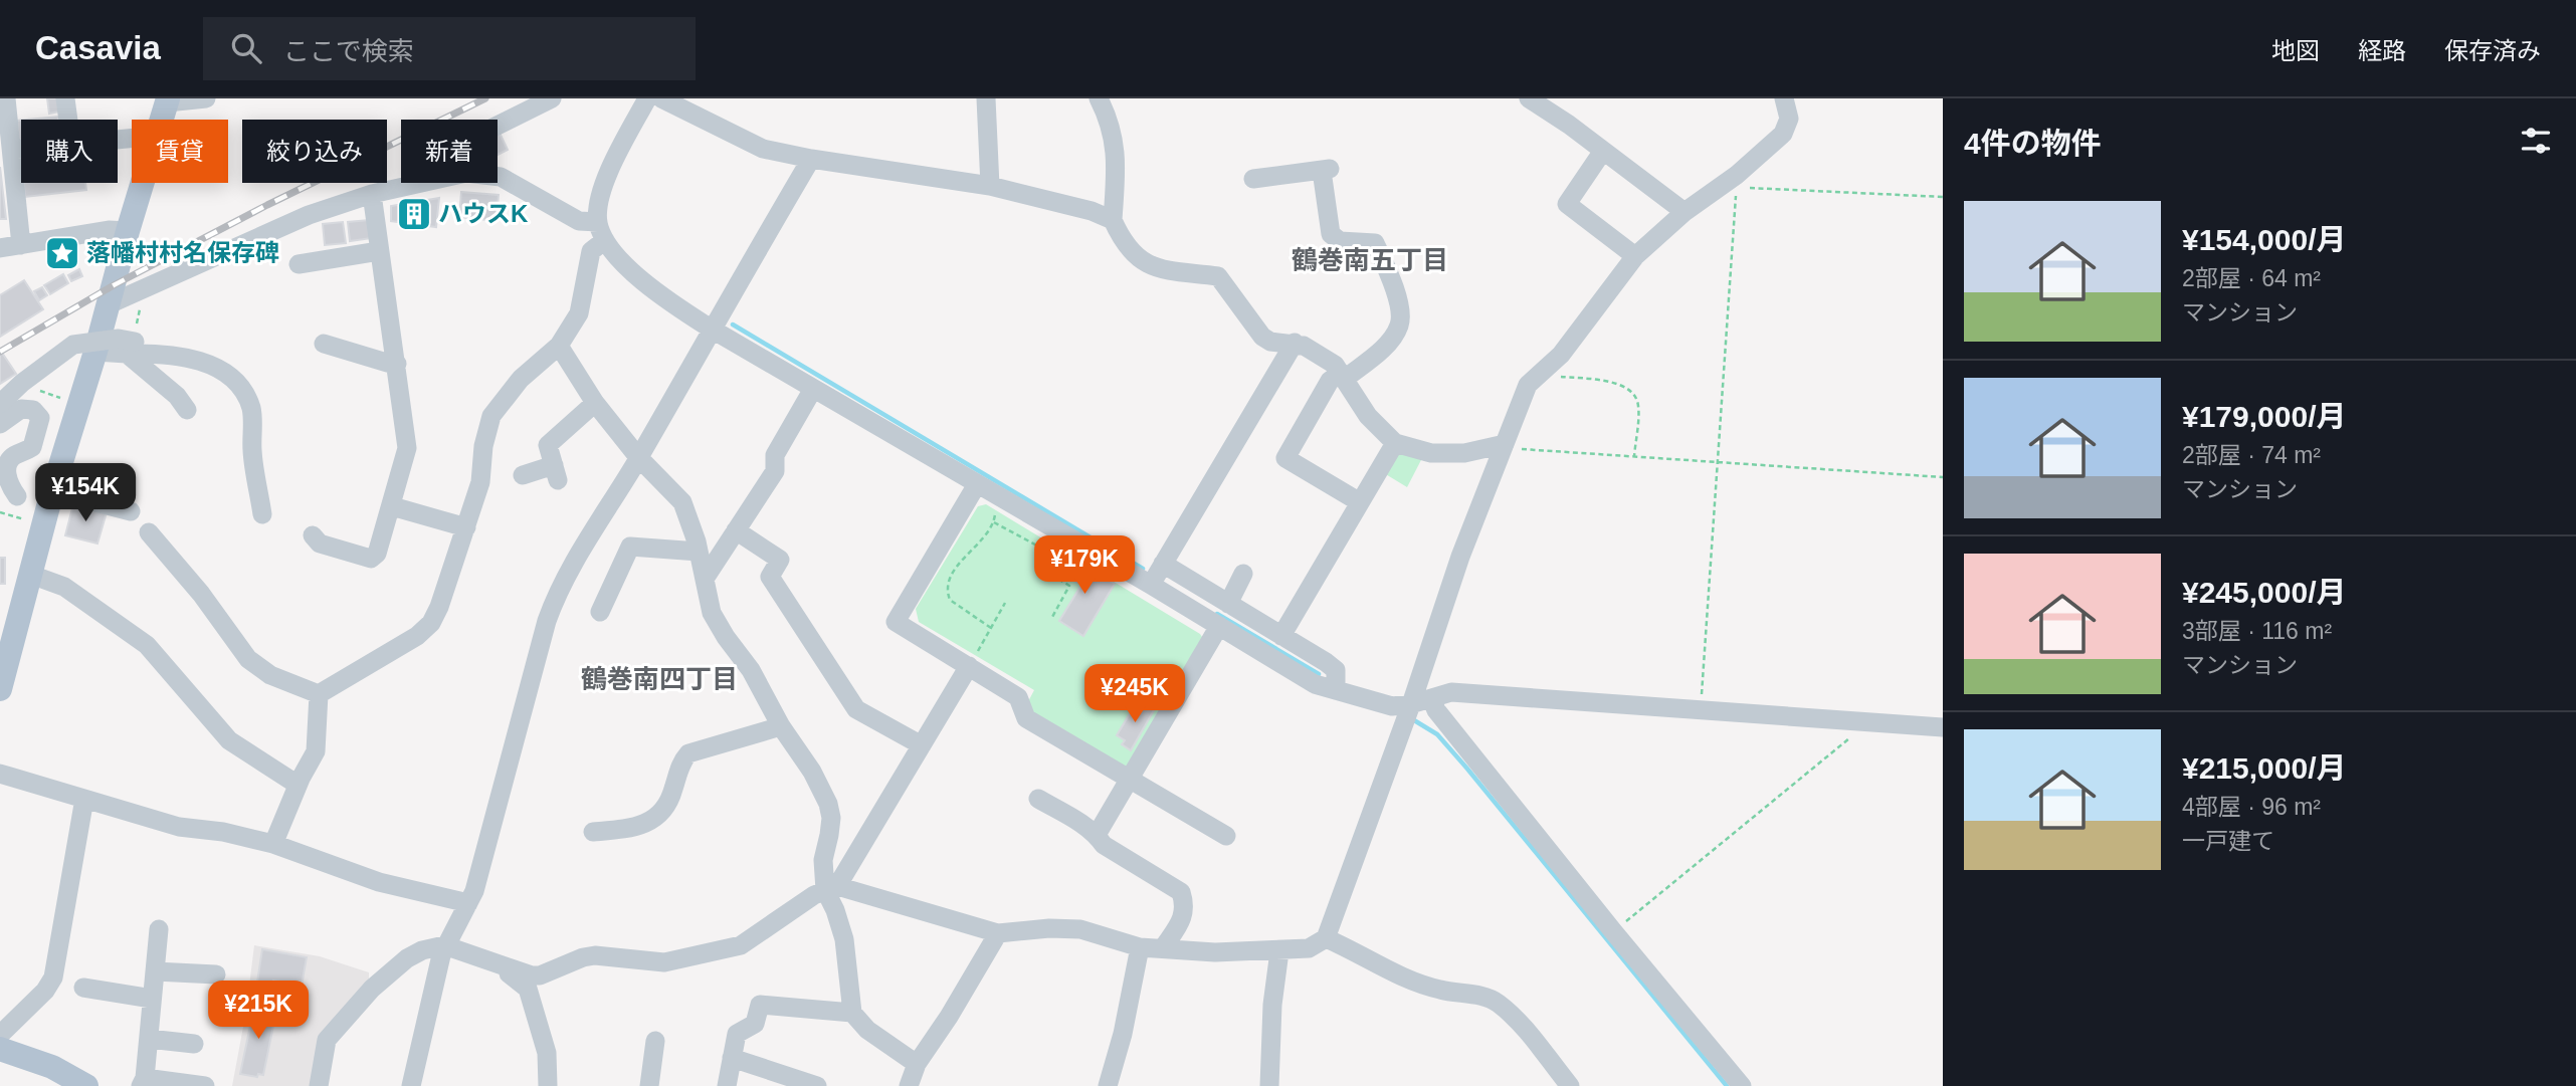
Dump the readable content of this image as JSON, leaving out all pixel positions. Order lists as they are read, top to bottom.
{
  "districts": ["鶴巻南五丁目", "鶴巻南四丁目"],
  "places": {
    "building": ["ハウスK"],
    "place": ["落幡村村名保存碑"]
  },
  "page": {
    "header": "Casavia",
    "search": "ここで検索",
    "nav": ["地図", "経路", "保存済み"],
    "heading": "4件の物件",
    "chip": [
      "購入",
      "賃貸",
      "絞り込み",
      "新着"
    ],
    "list": [
      {
        "name": "¥154,000/月",
        "note": "2部屋 · 64 m² · マンション"
      },
      {
        "name": "¥179,000/月",
        "note": "2部屋 · 74 m² · マンション"
      },
      {
        "name": "¥245,000/月",
        "note": "3部屋 · 116 m² · マンション"
      },
      {
        "name": "¥215,000/月",
        "note": "4部屋 · 96 m² · 一戸建て"
      }
    ],
    "price": [
      "¥154K",
      "¥179K",
      "¥245K",
      "¥215K"
    ]
  }
}
